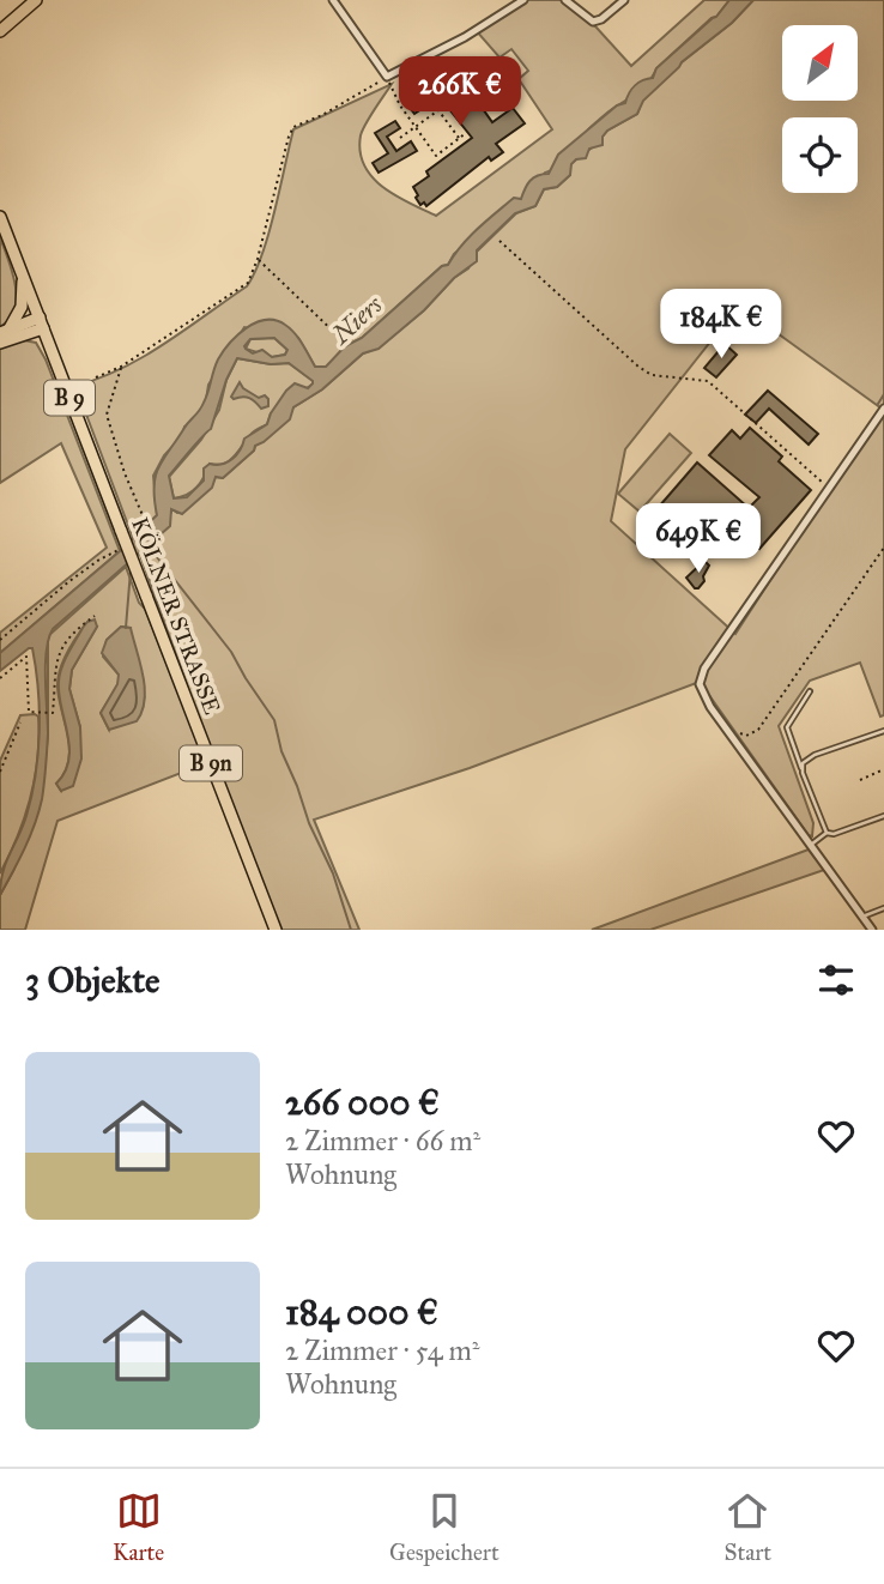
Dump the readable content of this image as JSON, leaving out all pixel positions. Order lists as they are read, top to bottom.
{
  "streets": {
    "main road": ["B 9", "KÖLNER STRASSE", "B 9n"]
  },
  "crossings": [
    ["B 9", "KÖLNER STRASSE"]
  ],
  "water": ["Niers"],
  "north": "top right",
  "page": {
    "price": ["266K €", "184K €", "649K €"],
    "heading": "3 Objekte",
    "list": [
      {
        "name": "266 000 €",
        "note": "2 Zimmer · 66 m² · Wohnung"
      },
      {
        "name": "184 000 €",
        "note": "2 Zimmer · 54 m² · Wohnung"
      }
    ],
    "tabs": ["Karte", "Gespeichert", "Start"]
  }
}
